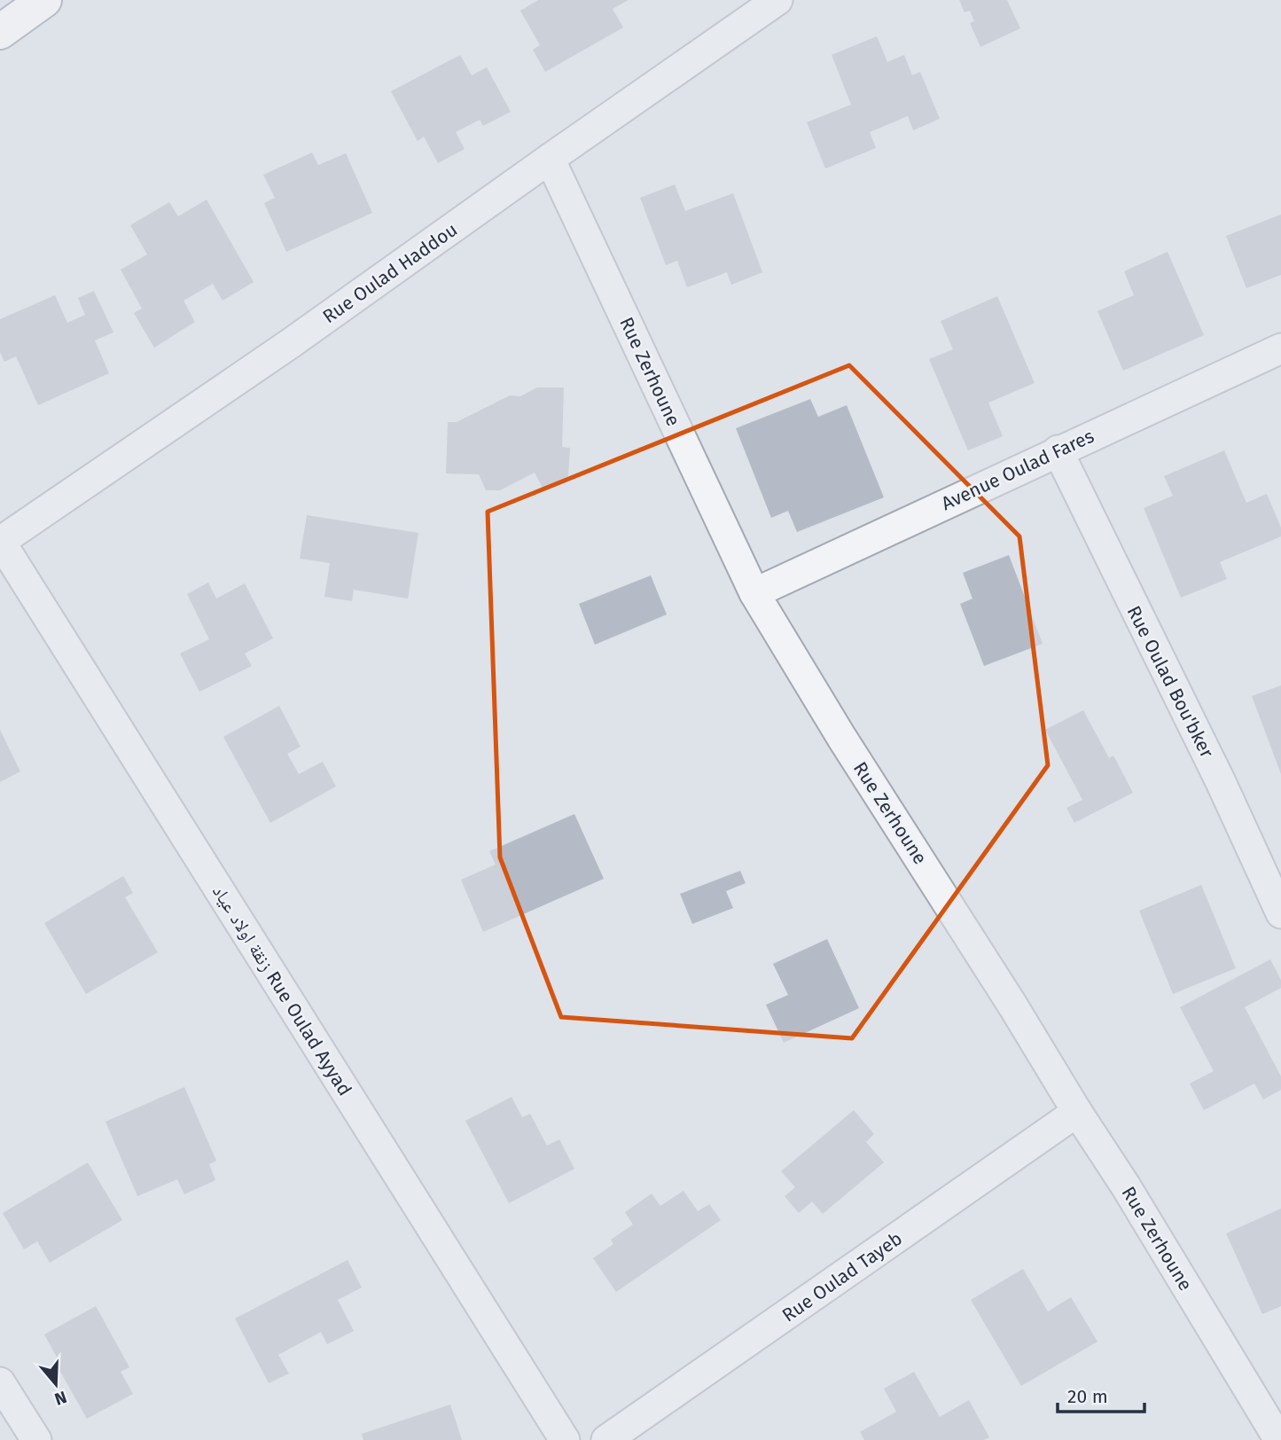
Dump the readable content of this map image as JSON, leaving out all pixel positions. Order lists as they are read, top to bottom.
{
  "streets": {
    "street": [
      "Rue Oulad Haddou",
      "Rue Zerhoune",
      "Avenue Oulad Fares",
      "Rue Oulad Bou'bker",
      "زنقة اولاد عياد Rue Oulad Ayyad",
      "Rue Oulad Tayeb"
    ]
  },
  "crossings": [
    ["Rue Oulad Haddou", "Rue Zerhoune"],
    ["Rue Oulad Haddou", "زنقة اولاد عياد Rue Oulad Ayyad"],
    ["Rue Zerhoune", "Avenue Oulad Fares"],
    ["Rue Zerhoune", "Rue Oulad Tayeb"],
    ["Avenue Oulad Fares", "Rue Oulad Bou'bker"]
  ],
  "scale_bar": "20 m",
  "north": "bottom"
}
